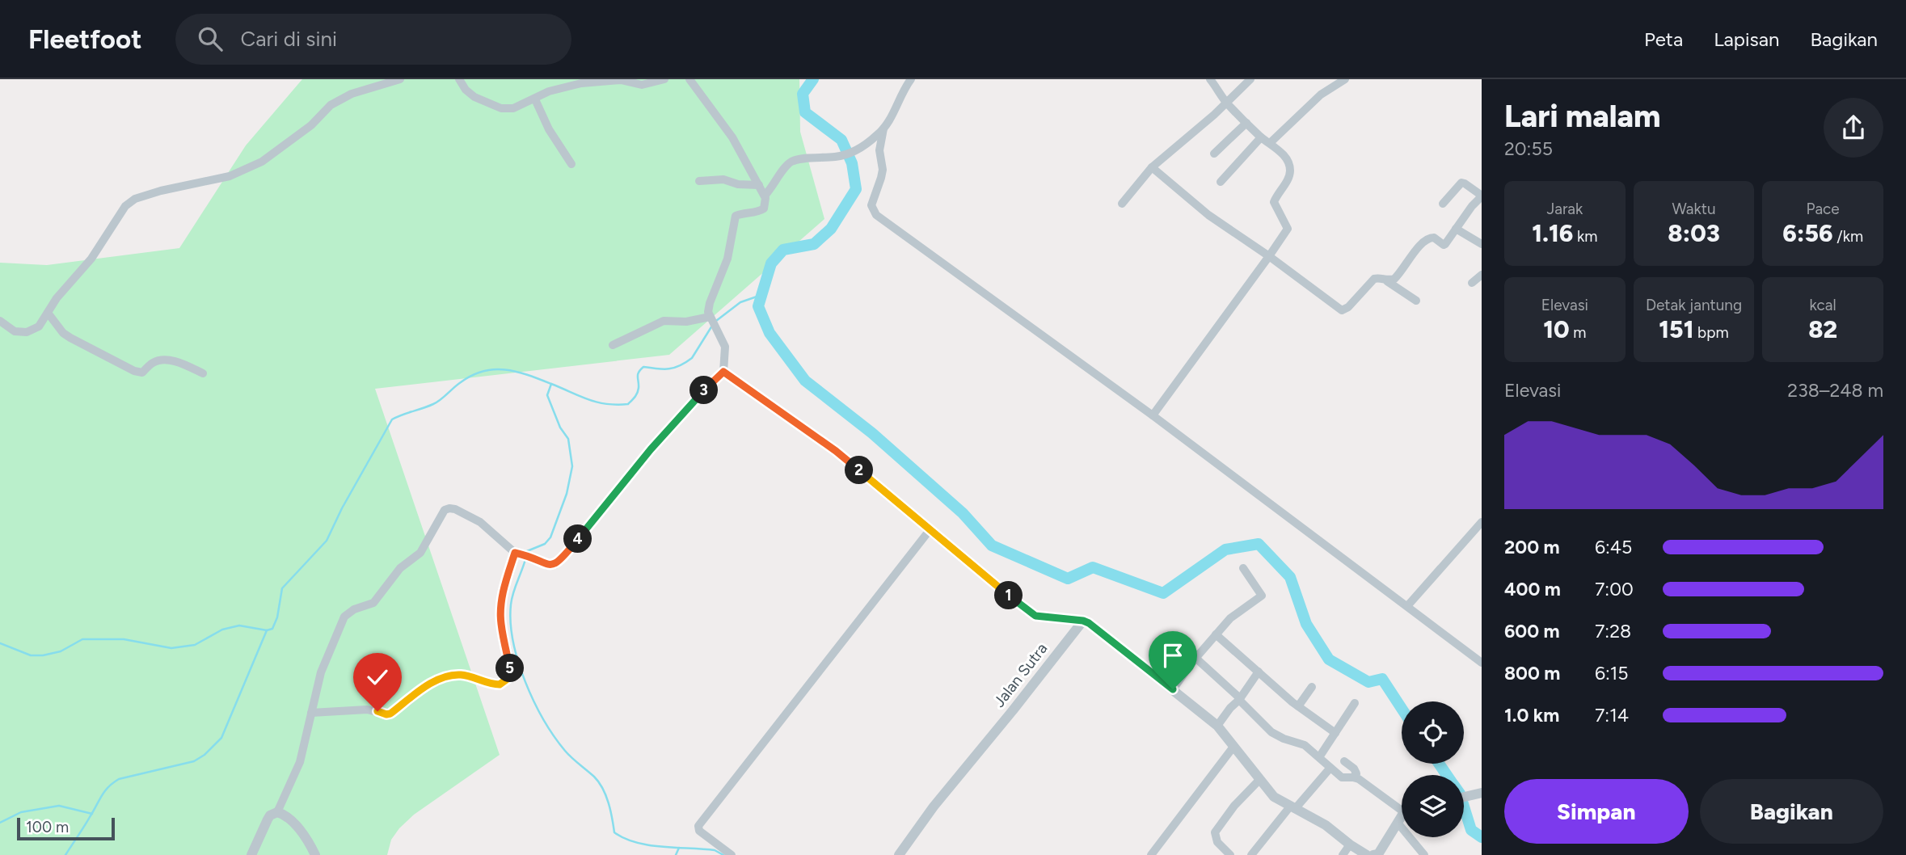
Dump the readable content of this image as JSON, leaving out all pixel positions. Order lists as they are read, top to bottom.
{
  "streets": {
    "street": ["Jalan Sutra"]
  },
  "scale_bar": "100 m",
  "page": {
    "header": "Fleetfoot",
    "search": "Cari di sini",
    "nav": ["Peta", "Lapisan", "Bagikan"],
    "heading": ["Lari malam", "20:55"],
    "stats": [
      ["Jarak", "1.16 km"],
      ["Waktu", "8:03"],
      ["Pace", "6:56 /km"],
      ["Elevasi", "10 m"],
      ["Detak jantung", "151 bpm"],
      ["kcal", "82"]
    ],
    "chart": ["Elevasi", "238–248 m"],
    "pins": [
      "3",
      "2",
      "4",
      "1",
      "5"
    ],
    "list": [
      {
        "name": "200 m",
        "note": "6:45"
      },
      {
        "name": "400 m",
        "note": "7:00"
      },
      {
        "name": "600 m",
        "note": "7:28"
      },
      {
        "name": "800 m",
        "note": "6:15"
      },
      {
        "name": "1.0 km",
        "note": "7:14"
      }
    ],
    "buttons": ["Simpan", "Bagikan"],
    "scale": "100 m"
  }
}
